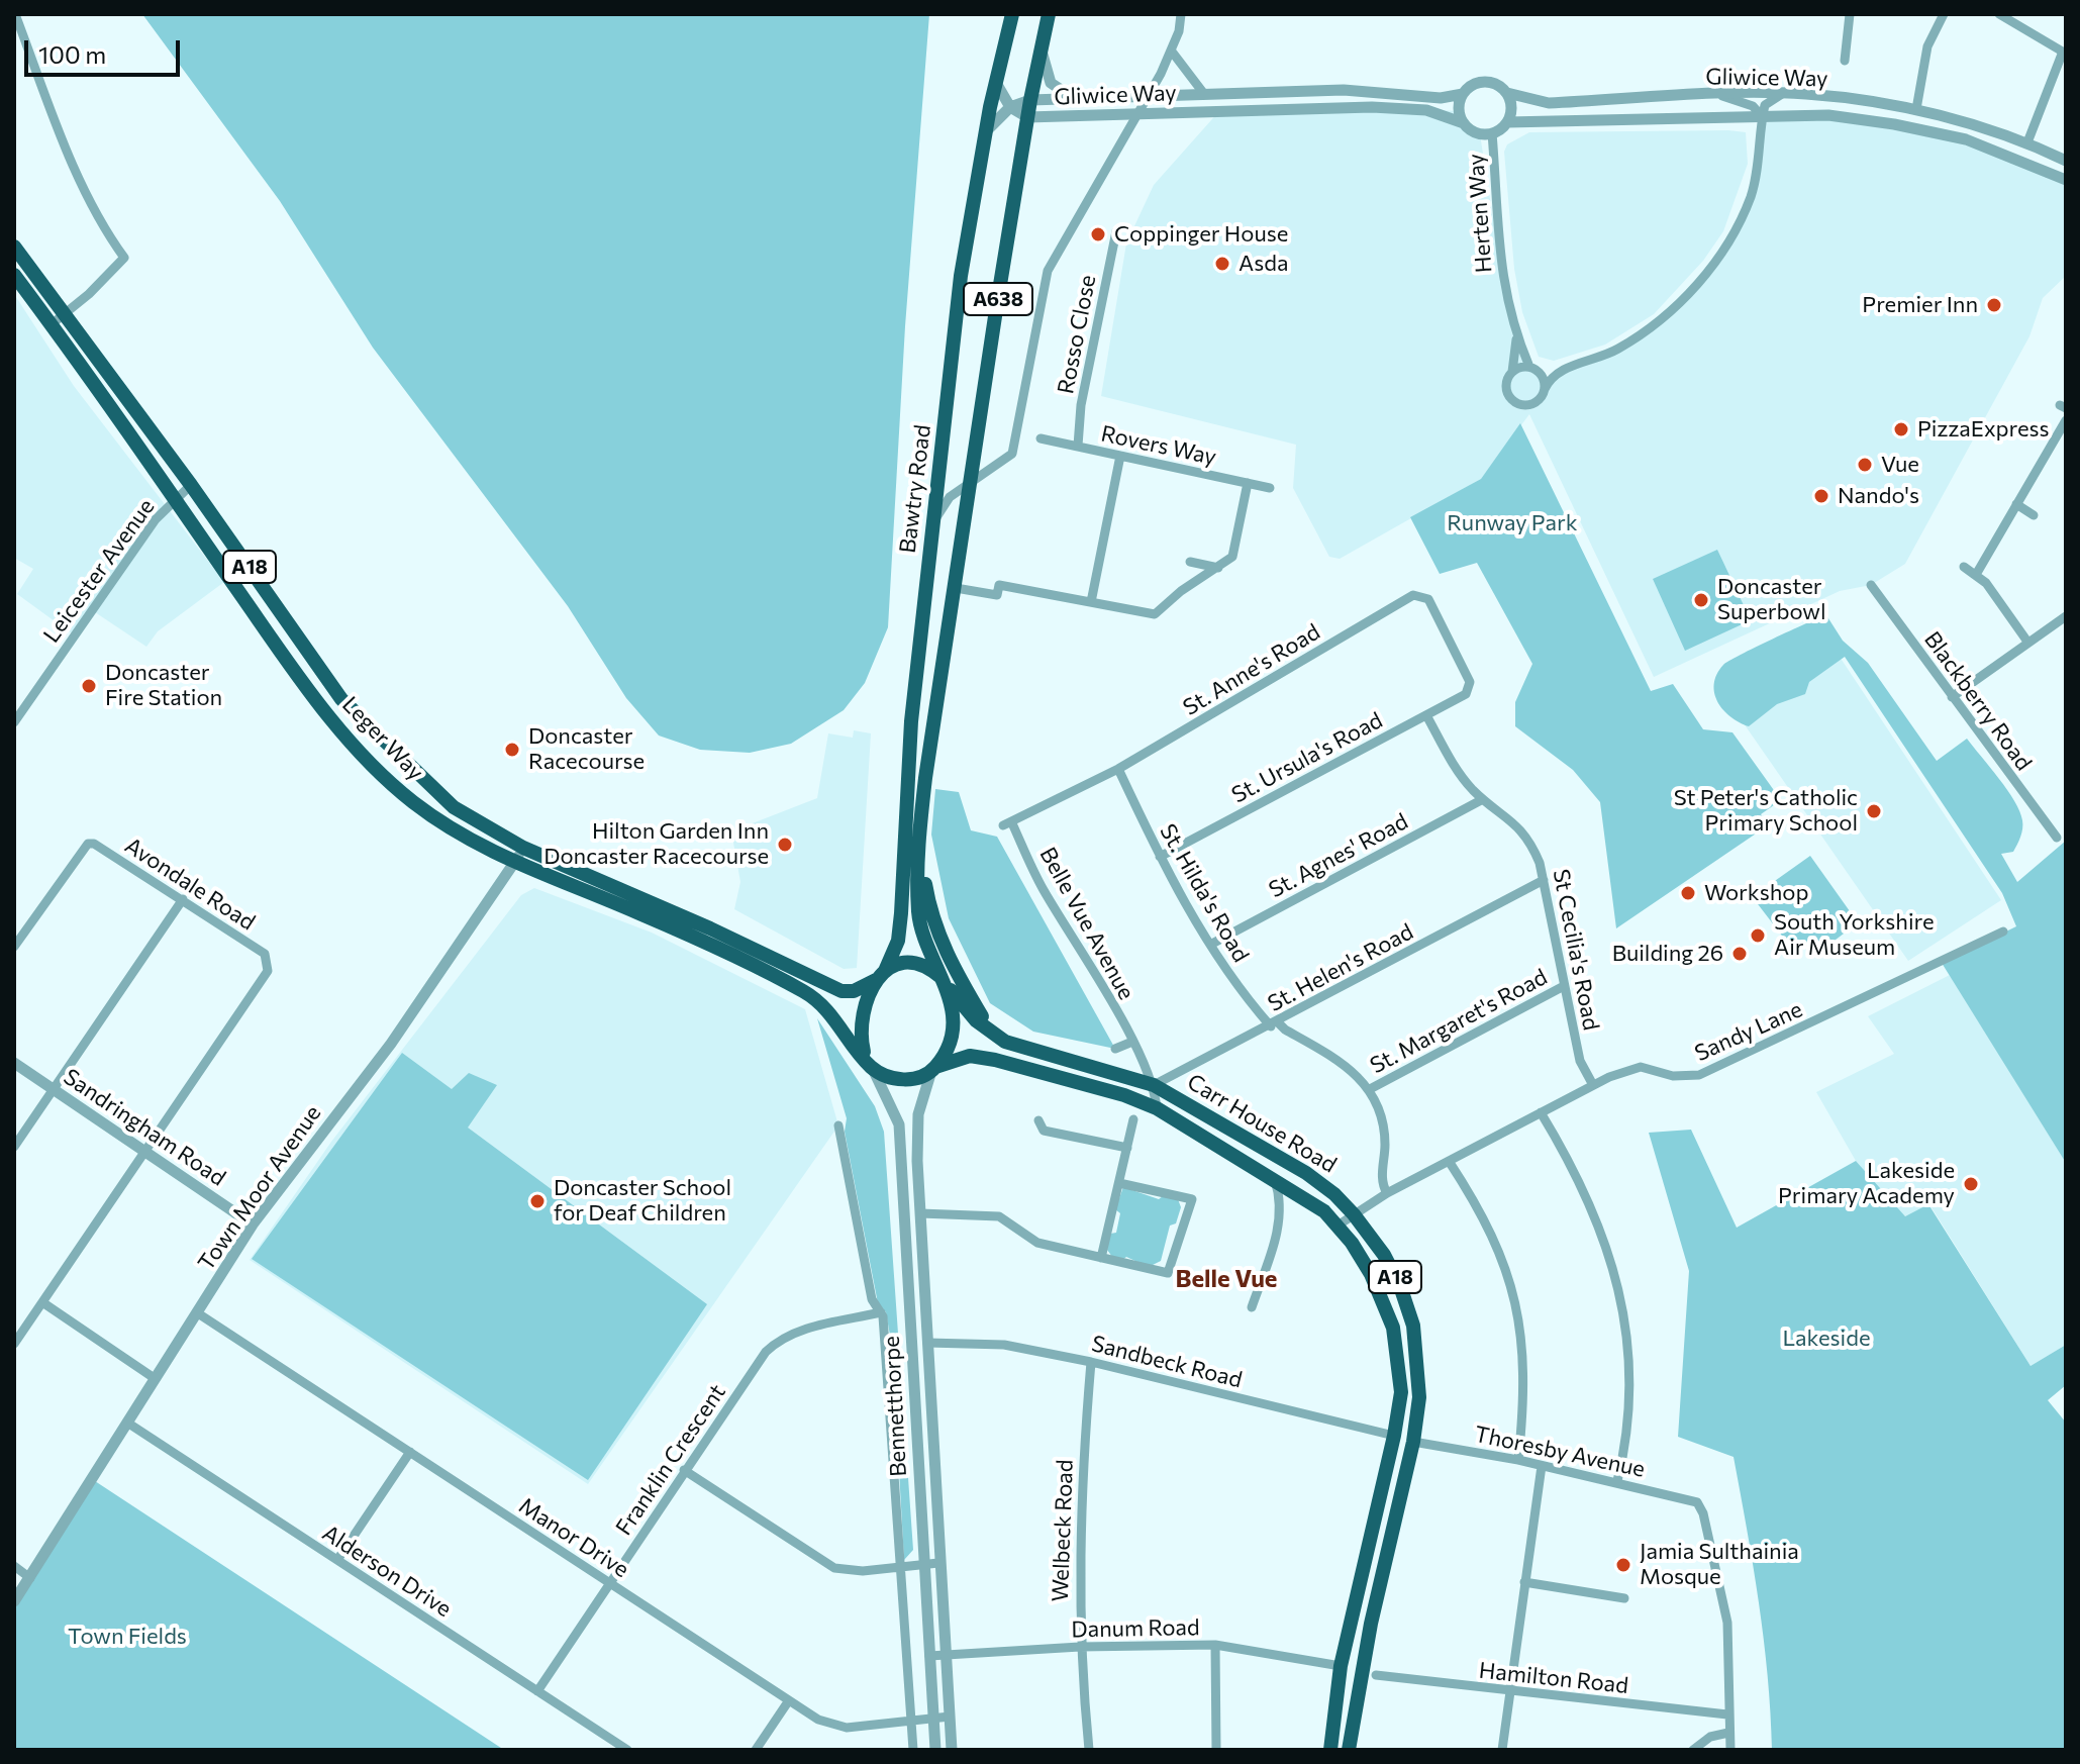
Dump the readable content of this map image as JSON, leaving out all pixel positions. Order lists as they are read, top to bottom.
{
  "streets": {
    "highway": [
      "A638",
      "Bawtry Road",
      "A18",
      "Leger Way",
      "Carr House Road"
    ],
    "street": [
      "Gliwice Way",
      "Herten Way",
      "Rosso Close",
      "Rovers Way",
      "Leicester Avenue",
      "St. Anne's Road",
      "Blackberry Road",
      "St. Ursula's Road",
      "St. Agnes' Road",
      "Avondale Road",
      "St. Hilda's Road",
      "Belle Vue Avenue",
      "St Cecilia's Road",
      "St. Helen's Road",
      "St. Margaret's Road",
      "Sandy Lane",
      "Sandringham Road",
      "Town Moor Avenue",
      "Sandbeck Road",
      "Bennetthorpe",
      "Thoresby Avenue",
      "Franklin Crescent",
      "Welbeck Road",
      "Manor Drive",
      "Alderson Drive",
      "Danum Road",
      "Hamilton Road"
    ]
  },
  "crossings": [
    ["Gliwice Way", "Herten Way"],
    ["Gliwice Way", "A638"],
    ["Gliwice Way", "Bawtry Road"],
    ["A638", "Bawtry Road"],
    ["A638", "Leger Way"],
    ["A638", "Carr House Road"],
    ["A638", "Bennetthorpe"],
    ["Rosso Close", "Rovers Way"],
    ["Bawtry Road", "Leger Way"],
    ["Bawtry Road", "Carr House Road"],
    ["Bawtry Road", "Bennetthorpe"],
    ["Leicester Avenue", "Leger Way"],
    ["St. Anne's Road", "St. Ursula's Road"],
    ["St. Anne's Road", "St. Hilda's Road"],
    ["St. Anne's Road", "Belle Vue Avenue"],
    ["Leger Way", "Carr House Road"],
    ["Leger Way", "Town Moor Avenue"],
    ["Leger Way", "Bennetthorpe"],
    ["St. Ursula's Road", "St. Hilda's Road"],
    ["St. Ursula's Road", "St Cecilia's Road"],
    ["St. Agnes' Road", "St. Hilda's Road"],
    ["St. Agnes' Road", "St Cecilia's Road"],
    ["Avondale Road", "Sandringham Road"],
    ["St. Hilda's Road", "St. Helen's Road"],
    ["St. Hilda's Road", "St. Margaret's Road"],
    ["St. Hilda's Road", "Sandy Lane"],
    ["Belle Vue Avenue", "St. Helen's Road"],
    ["Belle Vue Avenue", "Carr House Road"],
    ["St Cecilia's Road", "St. Helen's Road"],
    ["St Cecilia's Road", "St. Margaret's Road"],
    ["St Cecilia's Road", "Sandy Lane"],
    ["St. Helen's Road", "Carr House Road"],
    ["Sandy Lane", "Carr House Road"],
    ["Carr House Road", "Sandbeck Road"],
    ["Carr House Road", "Bennetthorpe"],
    ["Carr House Road", "Thoresby Avenue"],
    ["Carr House Road", "Danum Road"],
    ["Sandringham Road", "Town Moor Avenue"],
    ["Town Moor Avenue", "Manor Drive"],
    ["Town Moor Avenue", "Alderson Drive"],
    ["Sandbeck Road", "Bennetthorpe"],
    ["Sandbeck Road", "Welbeck Road"],
    ["Bennetthorpe", "Franklin Crescent"],
    ["Bennetthorpe", "Manor Drive"],
    ["Bennetthorpe", "Danum Road"],
    ["Thoresby Avenue", "Hamilton Road"],
    ["Franklin Crescent", "Manor Drive"],
    ["Franklin Crescent", "Alderson Drive"],
    ["Welbeck Road", "Danum Road"]
  ],
  "districts": ["Belle Vue"],
  "parks": ["Runway Park", "Lakeside", "Town Fields"],
  "places": [
    "Coppinger House",
    "Asda",
    "Premier Inn",
    "PizzaExpress",
    "Vue",
    "Nando's",
    "Doncaster Superbowl",
    "Doncaster Fire Station",
    "Doncaster Racecourse",
    "St Peter's Catholic Primary School",
    "Hilton Garden Inn Doncaster Racecourse",
    "Workshop",
    "South Yorkshire Air Museum",
    "Building 26",
    "Lakeside Primary Academy",
    "Doncaster School for Deaf Children",
    "Jamia Sulthainia Mosque"
  ],
  "scale_bar": "100 m"
}
